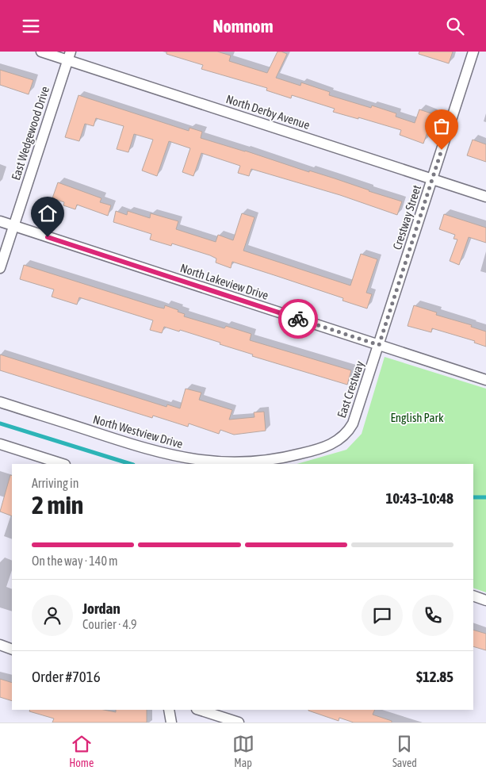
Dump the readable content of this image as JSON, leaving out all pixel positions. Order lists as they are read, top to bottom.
{
  "streets": {
    "street": [
      "North Derby Avenue",
      "East Wedgewood Drive",
      "Crestway Street",
      "North Lakeview Drive",
      "East Crestway",
      "North Westview Drive"
    ]
  },
  "crossings": [
    ["North Derby Avenue", "East Wedgewood Drive"],
    ["North Derby Avenue", "Crestway Street"],
    ["East Wedgewood Drive", "North Lakeview Drive"],
    ["Crestway Street", "North Lakeview Drive"],
    ["Crestway Street", "East Crestway"],
    ["North Lakeview Drive", "East Crestway"],
    ["East Crestway", "North Westview Drive"]
  ],
  "parks": ["English Park"],
  "page": {
    "header": "Nomnom",
    "heading": ["2 min", "Arriving in", "10:43–10:48"],
    "panel": [
      "Jordan",
      "Courier · 4.9",
      "Order #7016",
      "$12.85"
    ],
    "bar": "On the way · 140 m",
    "tabs": ["Home", "Map", "Saved"]
  }
}
